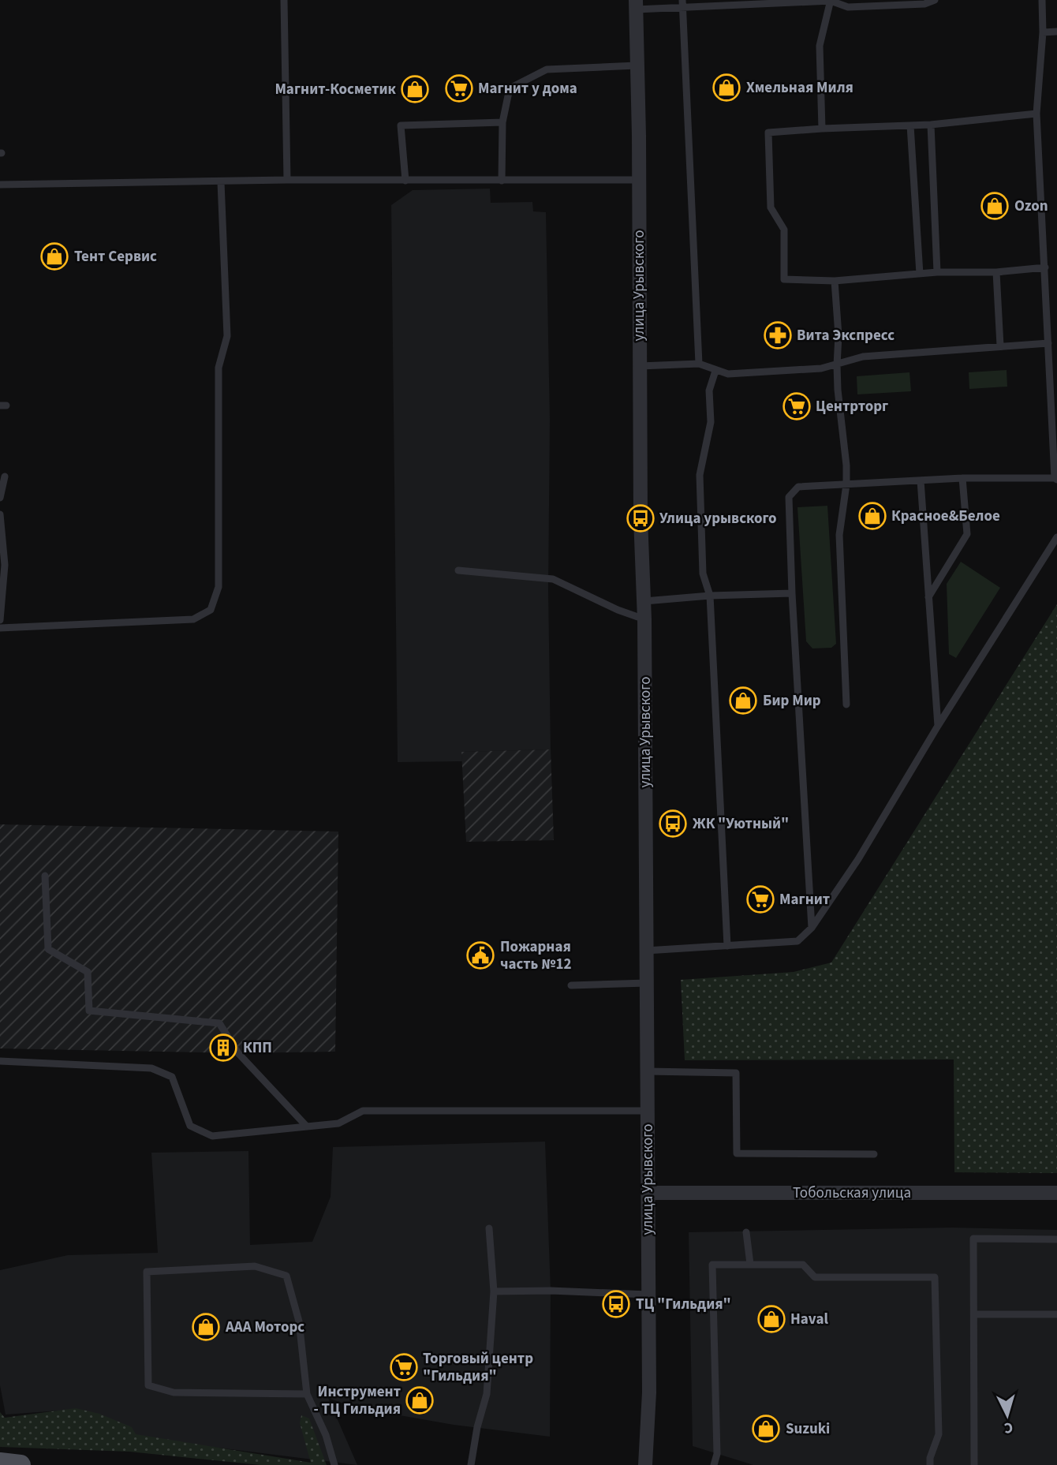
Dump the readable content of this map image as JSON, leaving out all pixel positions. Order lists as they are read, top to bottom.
{
  "streets": {
    "street": ["улица Урывского", "Тобольская улица"]
  },
  "crossings": [
    ["улица Урывского", "Тобольская улица"]
  ],
  "places": {
    "shop": [
      "Хмельная Миля",
      "Магнит-Косметик",
      "Ozon",
      "Тент Сервис",
      "Красное&Белое",
      "Бир Мир",
      "Haval",
      "ААА Моторс",
      "Инструмент - ТЦ Гильдия",
      "Suzuki"
    ],
    "supermarket": [
      "Магнит у дома",
      "Центрторг",
      "Магнит",
      "Торговый центр \"Гильдия\""
    ],
    "pharmacy": ["Вита Экспресс"],
    "bus stop": ["Улица урывского", "ЖК \"Уютный\"", "ТЦ \"Гильдия\""],
    "public building": ["Пожарная часть №12"],
    "building": ["КПП"]
  },
  "north": "bottom"
}
